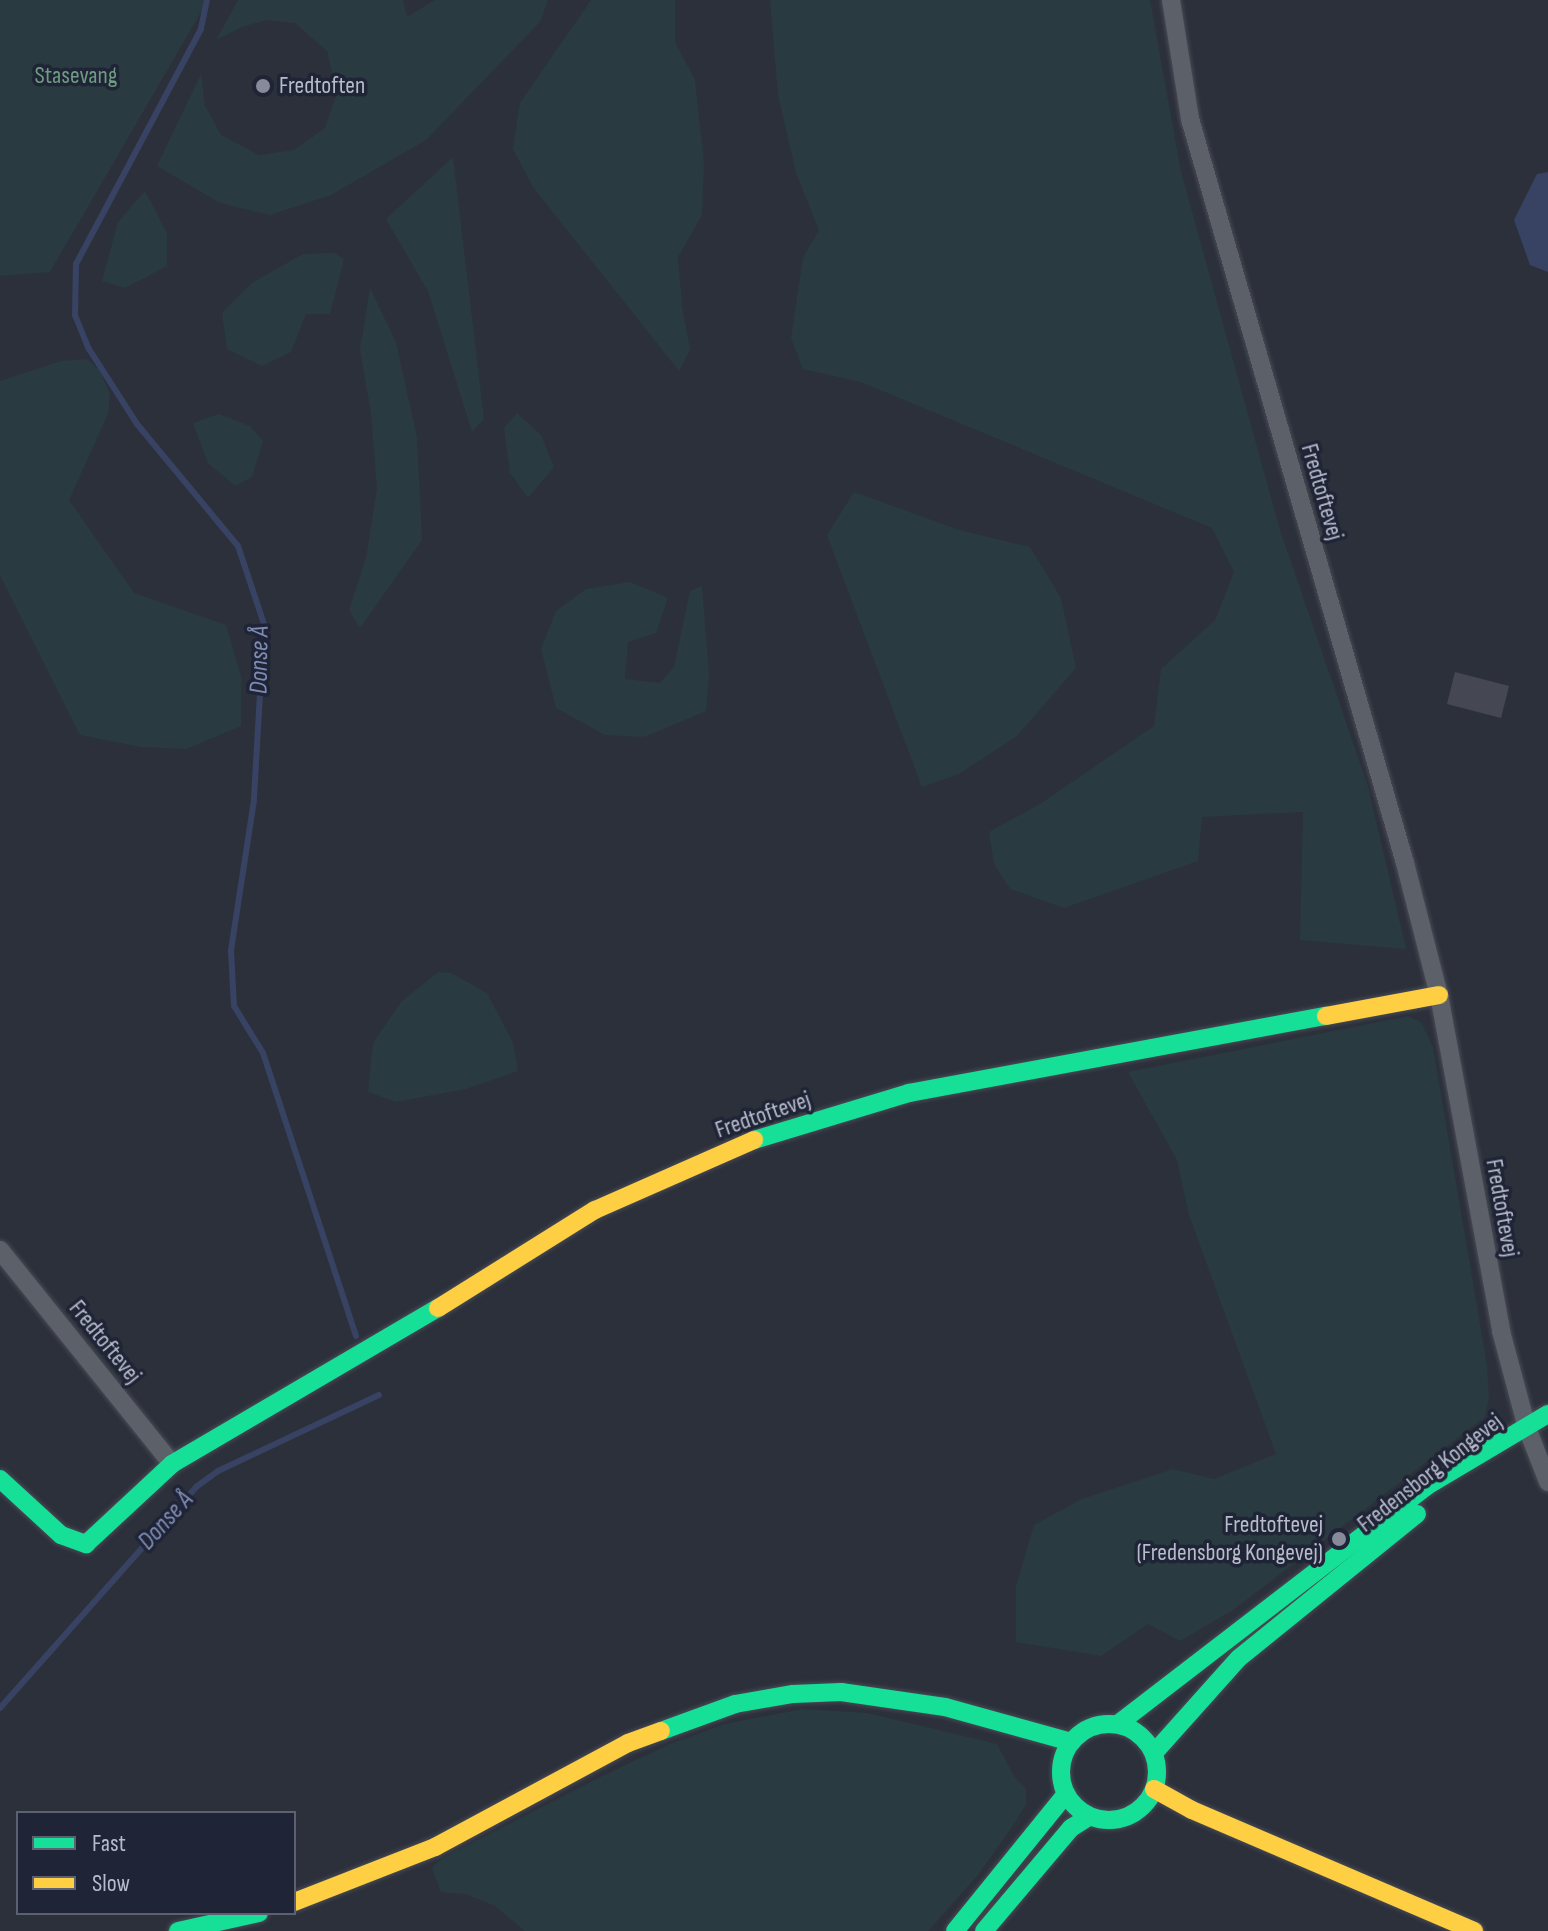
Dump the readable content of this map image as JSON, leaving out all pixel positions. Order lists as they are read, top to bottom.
{
  "streets": {
    "main road": ["Fredtoftevej", "Fredensborg Kongevej"]
  },
  "crossings": [
    ["Fredtoftevej", "Fredensborg Kongevej"]
  ],
  "water": ["Donse Å"],
  "parks": ["Stasevang"],
  "places": ["Fredtoften", "Fredtoftevej (Fredensborg Kongevej)"],
  "legend": ["Fast", "Slow"]
}
